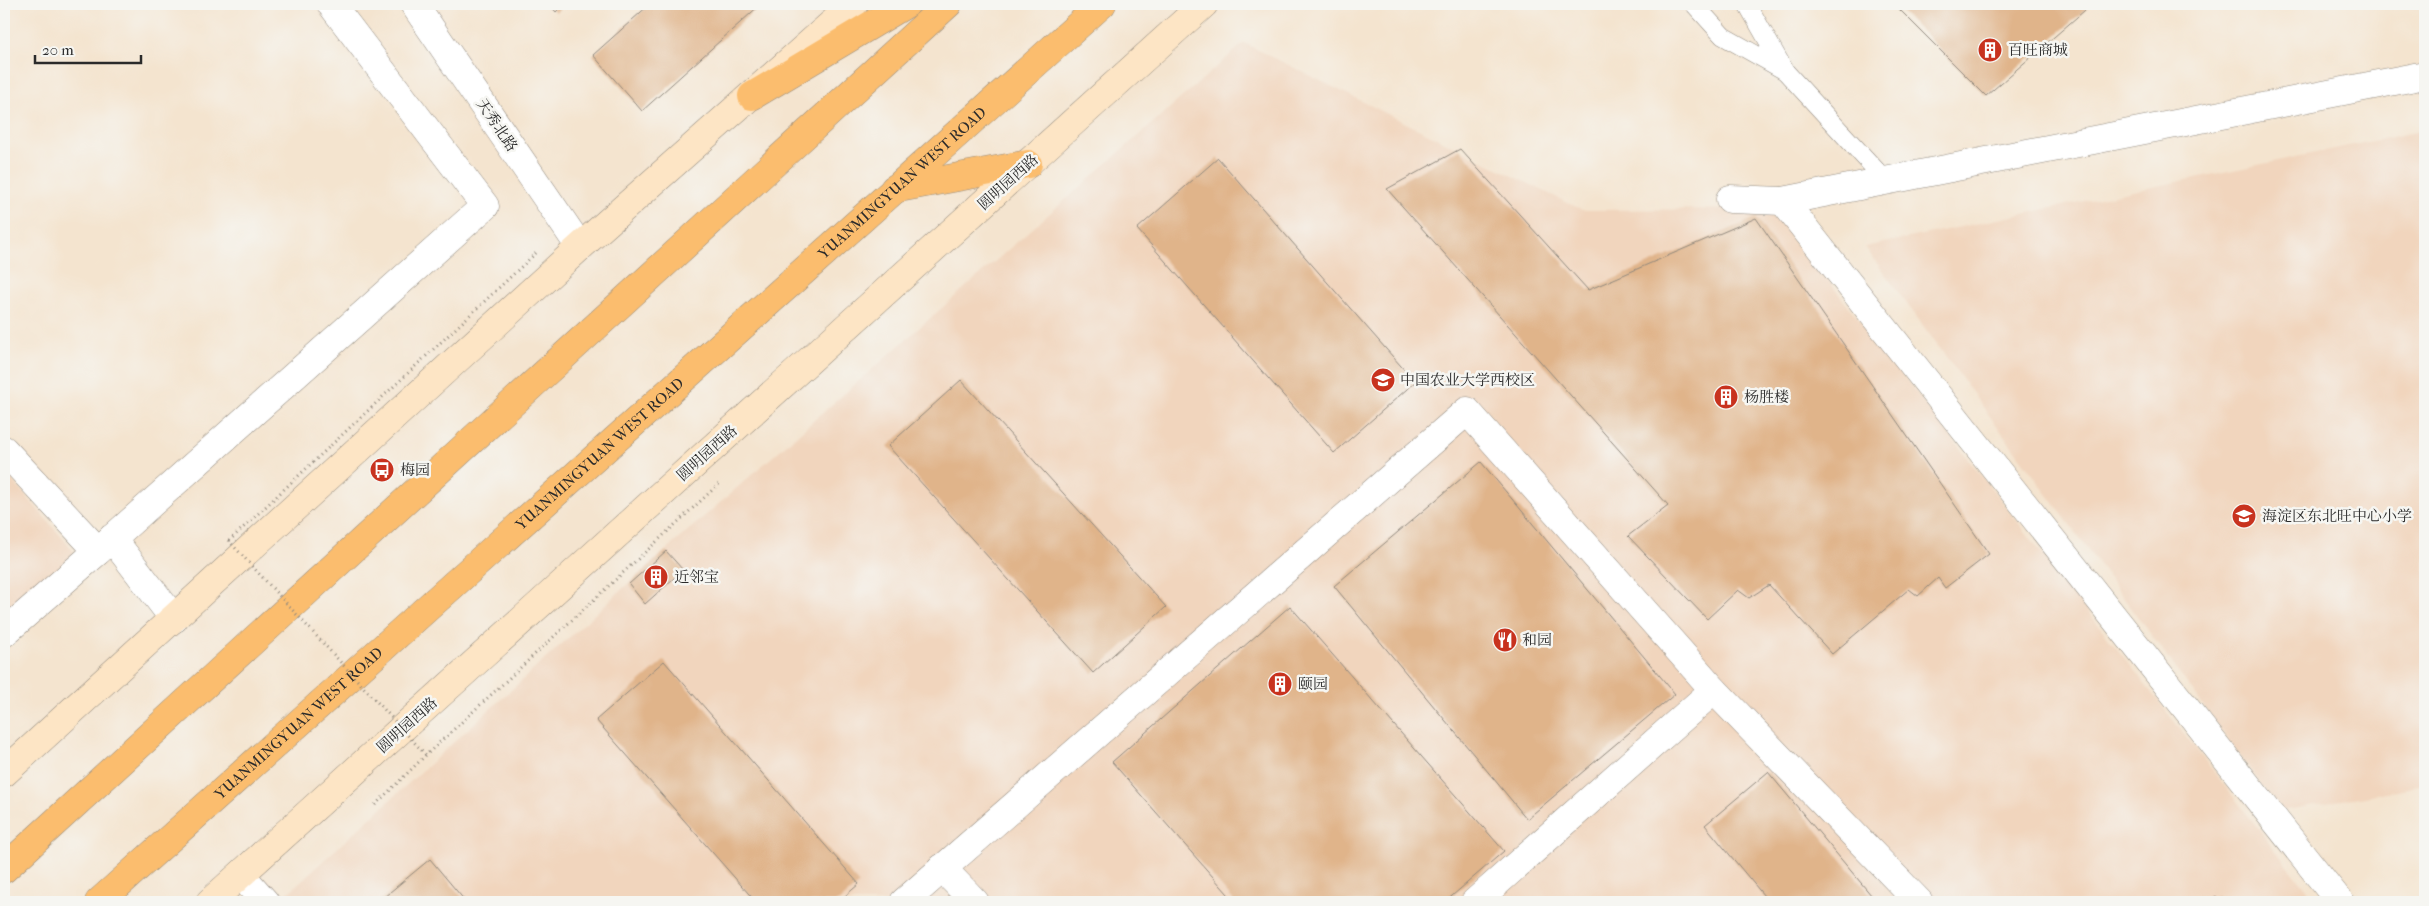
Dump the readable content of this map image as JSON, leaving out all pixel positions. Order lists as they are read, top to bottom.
{
  "streets": {
    "main road": ["YUANMINGYUAN WEST ROAD"],
    "street": ["天秀北路", "圆明园西路"]
  },
  "places": {
    "building": [
      "百旺商城",
      "杨胜楼",
      "近邻宝",
      "颐园"
    ],
    "school or university": ["中国农业大学西校区", "海淀区东北旺中心小学"],
    "bus stop": ["梅园"],
    "restaurant": ["和园"]
  },
  "scale_bar": "20 m"
}
